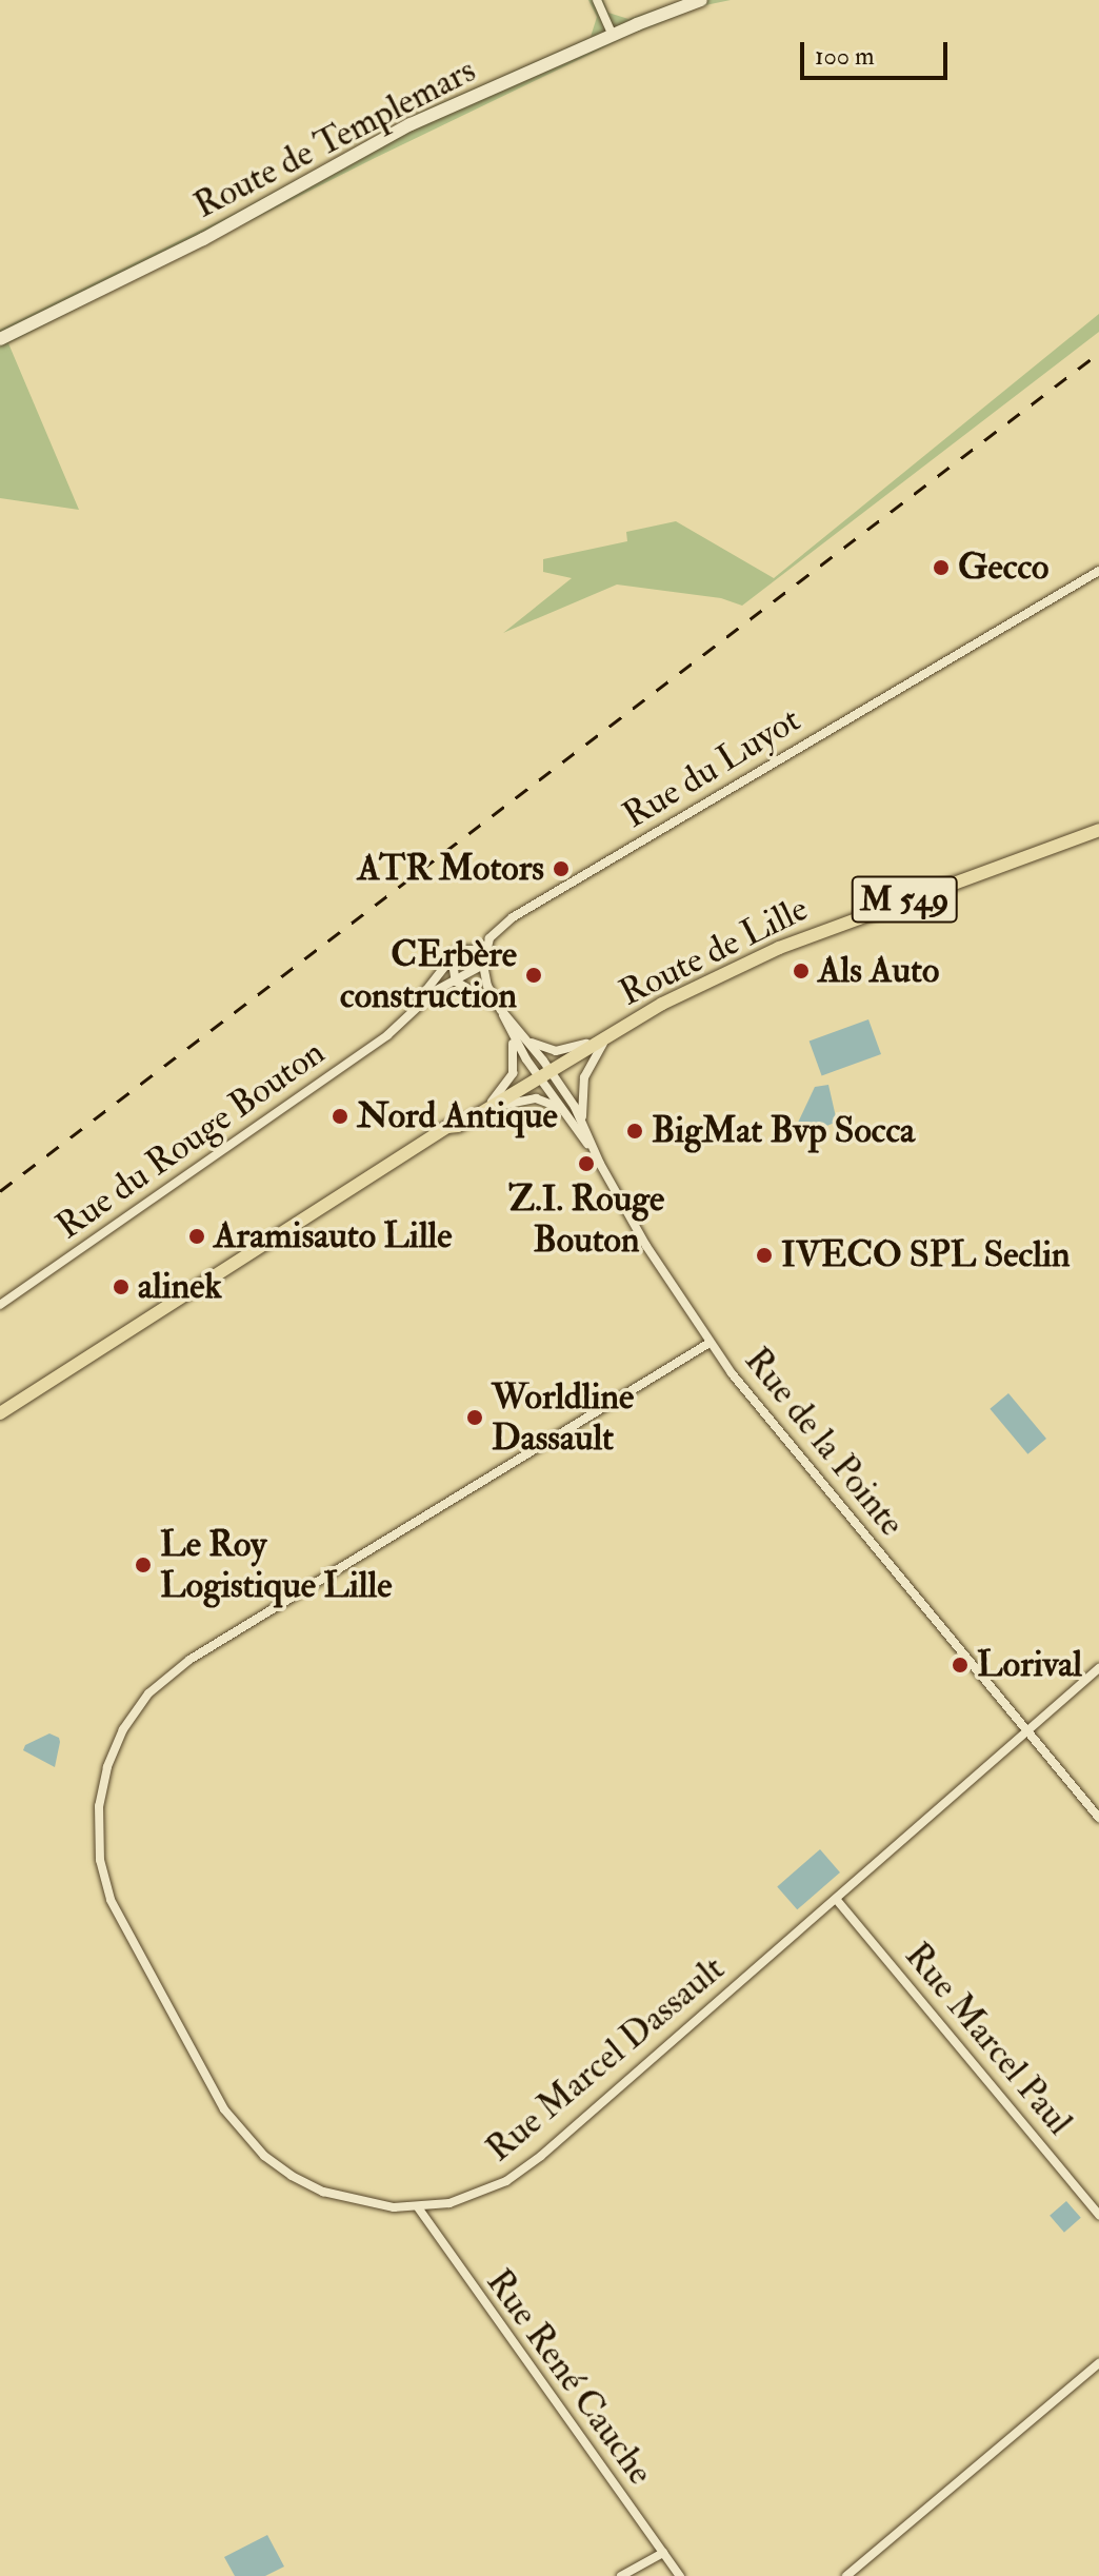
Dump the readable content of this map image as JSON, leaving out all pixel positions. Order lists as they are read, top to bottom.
{
  "streets": {
    "main road": ["Route de Templemars", "M 549", "Route de Lille"],
    "street": [
      "Rue du Luyot",
      "Rue du Rouge Bouton",
      "Rue de la Pointe",
      "Rue Marcel Paul",
      "Rue Marcel Dassault",
      "Rue René Cauche"
    ]
  },
  "crossings": [
    ["M 549", "Route de Lille"],
    ["M 549", "Rue de la Pointe"],
    ["Route de Lille", "Rue de la Pointe"],
    ["Rue de la Pointe", "Rue Marcel Dassault"],
    ["Rue Marcel Paul", "Rue Marcel Dassault"],
    ["Rue Marcel Dassault", "Rue René Cauche"]
  ],
  "places": [
    "Gecco",
    "ATR Motors",
    "Als Auto",
    "CErbère construction",
    "Nord Antique",
    "BigMat Bvp Socca",
    "Z.I. Rouge Bouton",
    "Aramisauto Lille",
    "IVECO SPL Seclin",
    "alinek",
    "Worldline Dassault",
    "Le Roy Logistique Lille",
    "Lorival"
  ],
  "scale_bar": "100 m"
}
